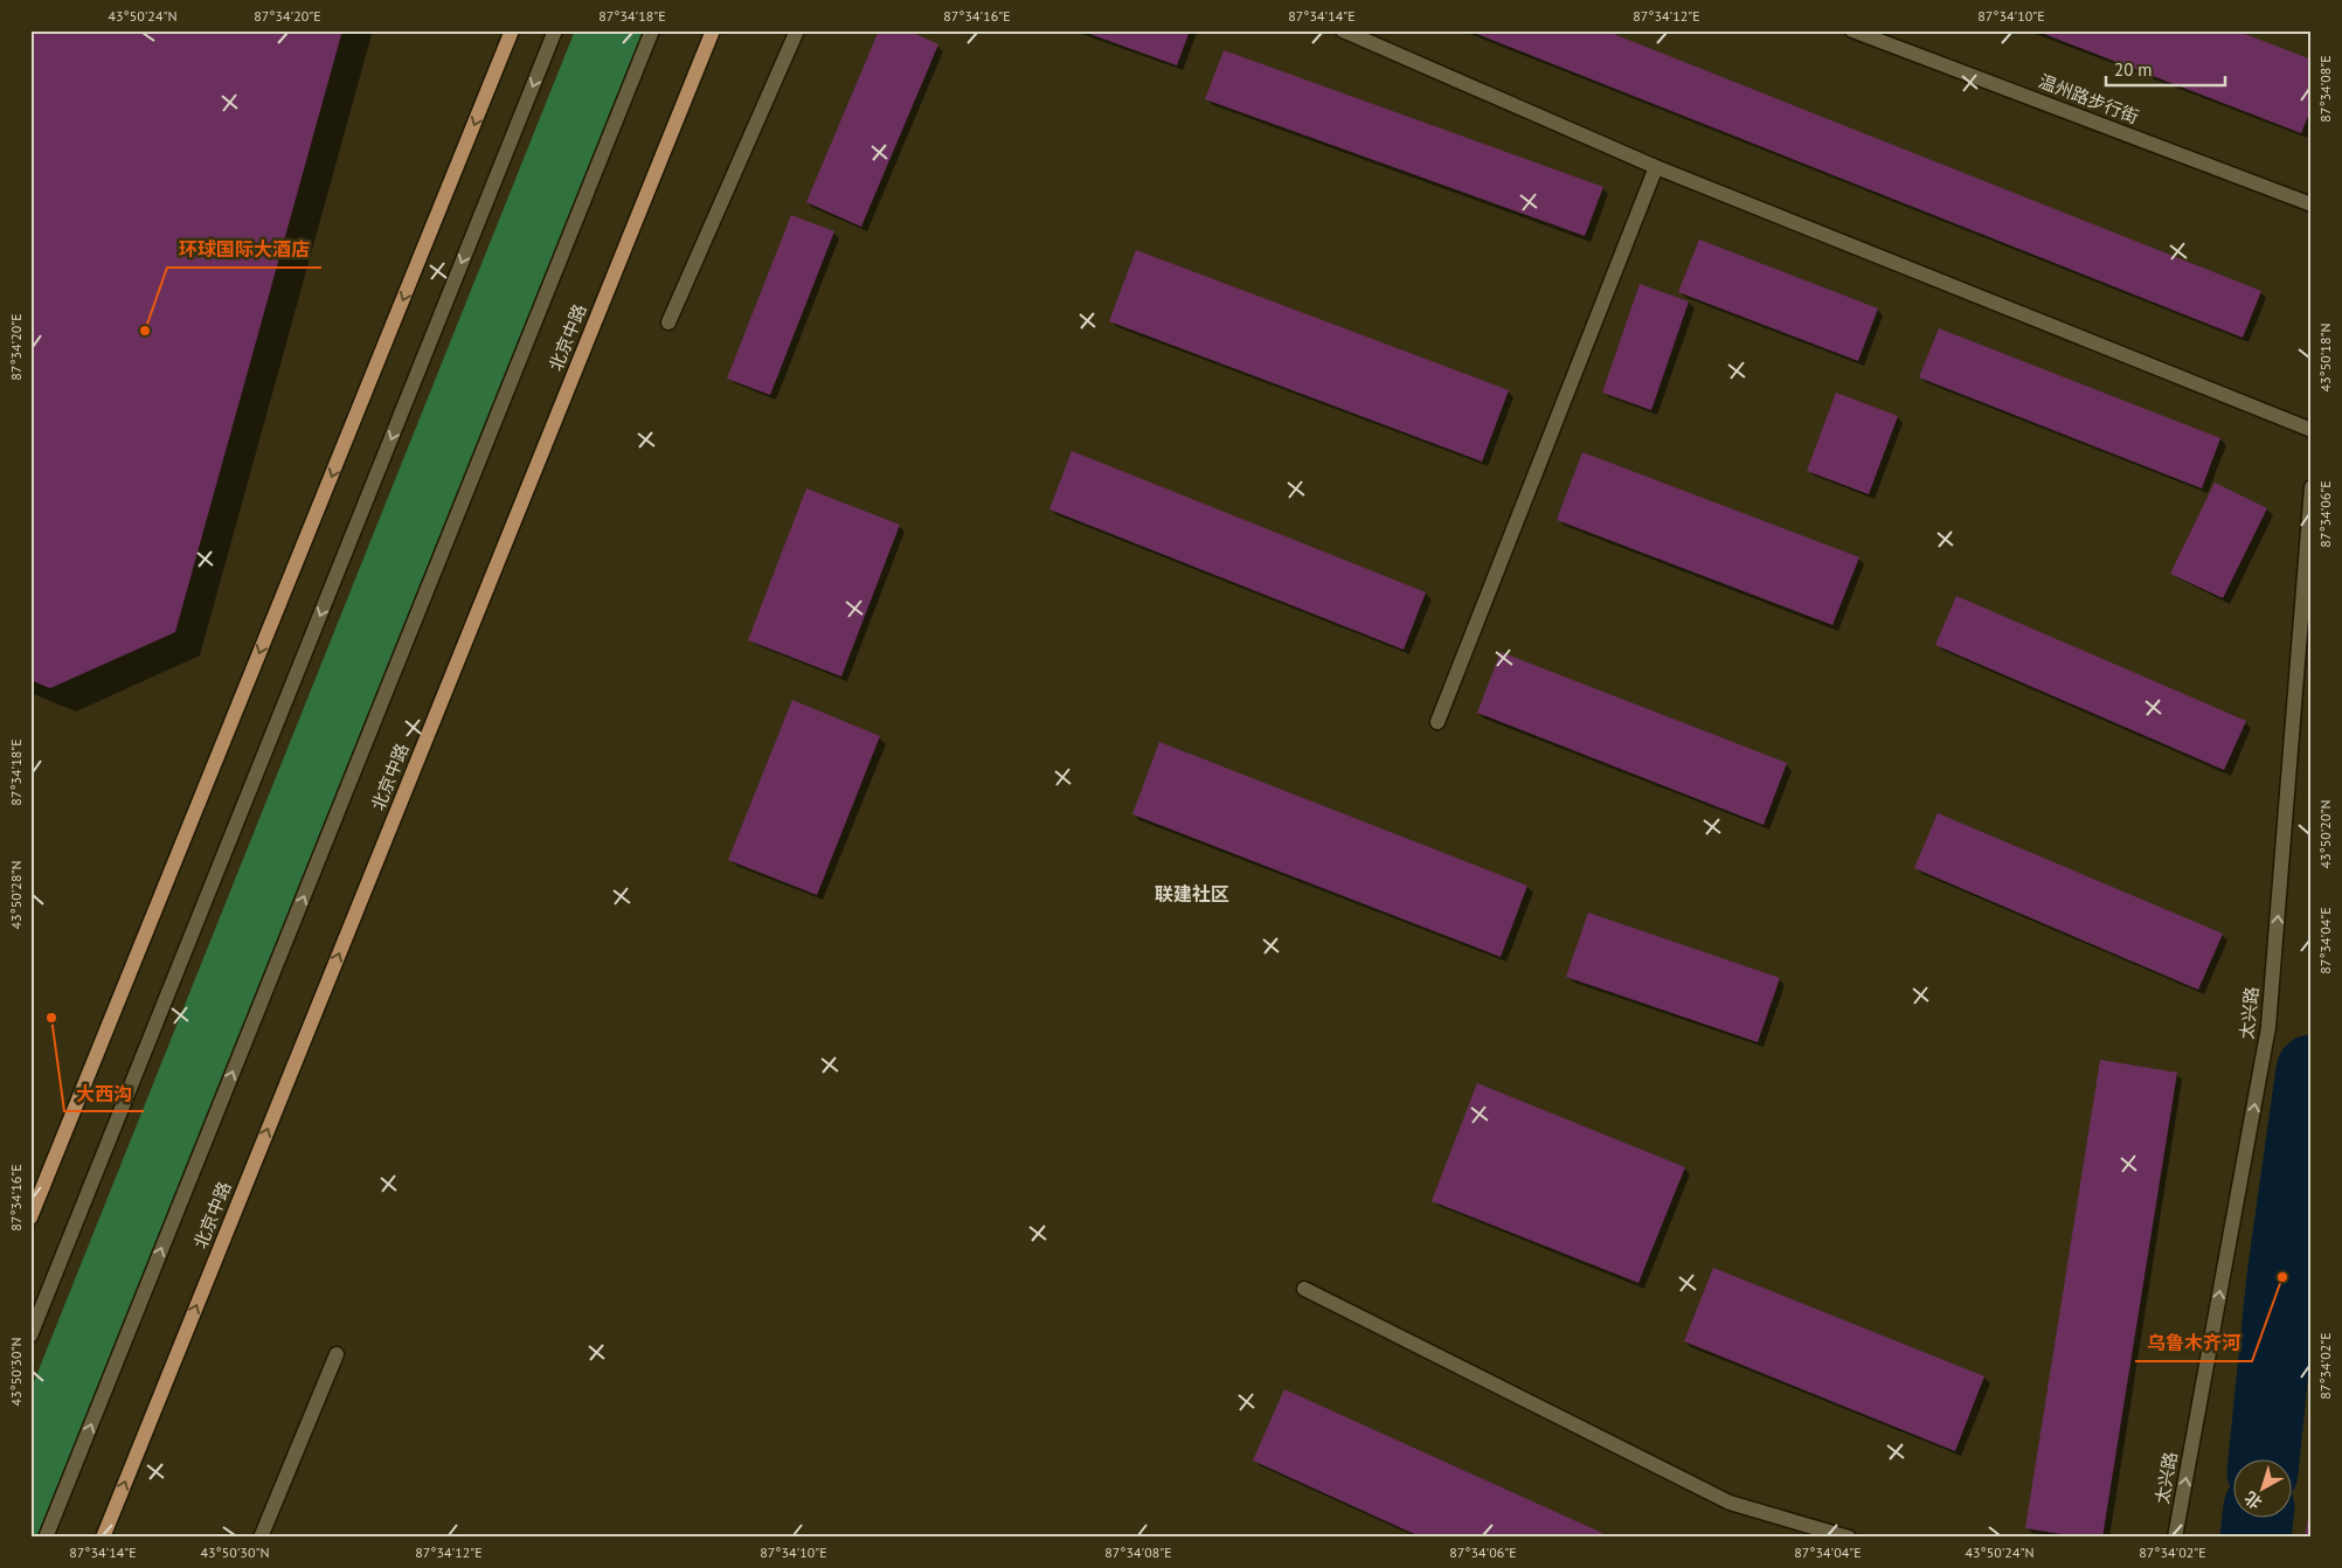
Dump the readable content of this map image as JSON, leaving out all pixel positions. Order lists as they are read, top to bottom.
{
  "streets": {
    "main road": ["北京中路"],
    "street": ["温州路步行街", "太兴路"]
  },
  "one_way": ["北京中路", "太兴路"],
  "districts": ["联建社区"],
  "places": ["环球国际大酒店", "大西沟", "乌鲁木齐河"],
  "scale_bar": "20 m",
  "north": "bottom left",
  "coordinates": [
    "43°50'24\"N",
    "87°34'20\"E",
    "87°34'18\"E",
    "87°34'16\"E",
    "87°34'14\"E",
    "87°34'12\"E",
    "87°34'10\"E",
    "87°34'08\"E",
    "43°50'18\"N",
    "87°34'06\"E",
    "43°50'20\"N",
    "43°50'28\"N",
    "87°34'04\"E",
    "87°34'02\"E",
    "43°50'30\"N"
  ]
}
